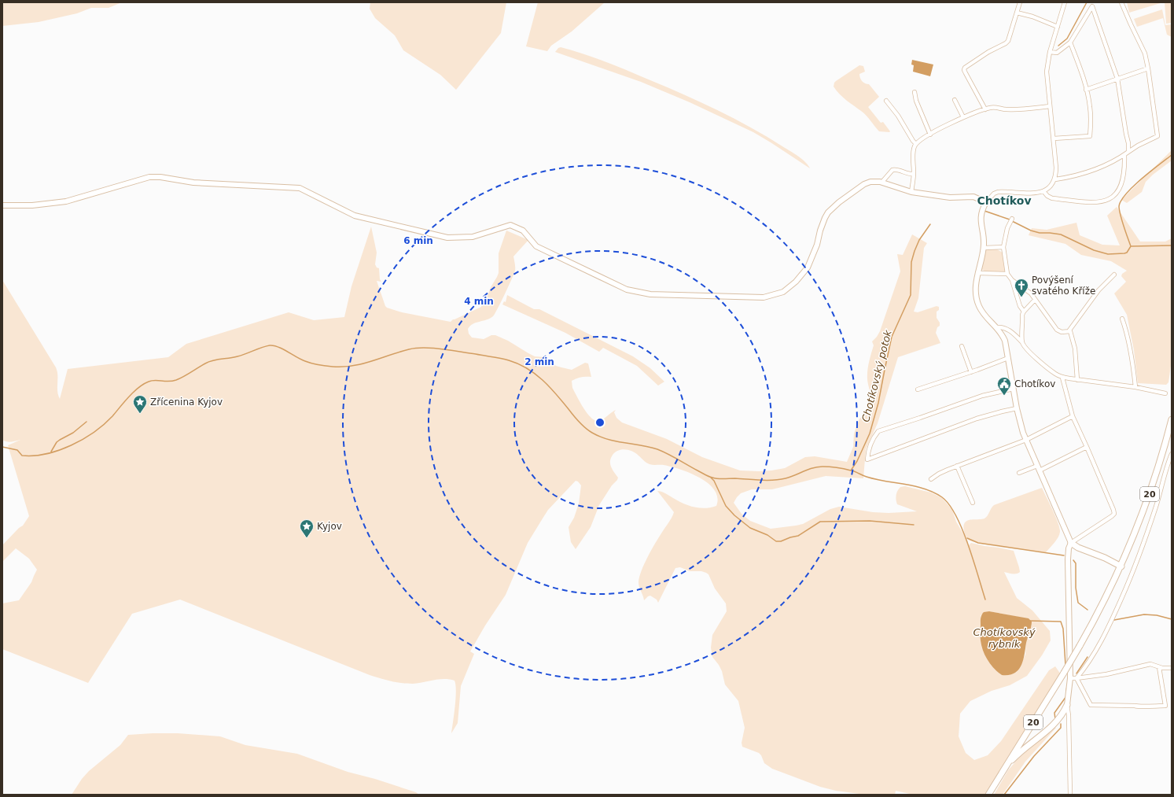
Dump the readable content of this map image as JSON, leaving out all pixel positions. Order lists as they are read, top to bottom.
{
  "streets": {
    "main road": ["20"]
  },
  "districts": ["Chotíkov"],
  "water": ["Chotíkovský potok", "Chotíkovský rybník"],
  "places": {
    "church": ["Povýšení svatého Kříže"],
    "public building": ["Chotíkov"],
    "place": ["Zřícenina Kyjov", "Kyjov"]
  },
  "rings": ["6 min", "4 min", "2 min"]
}
